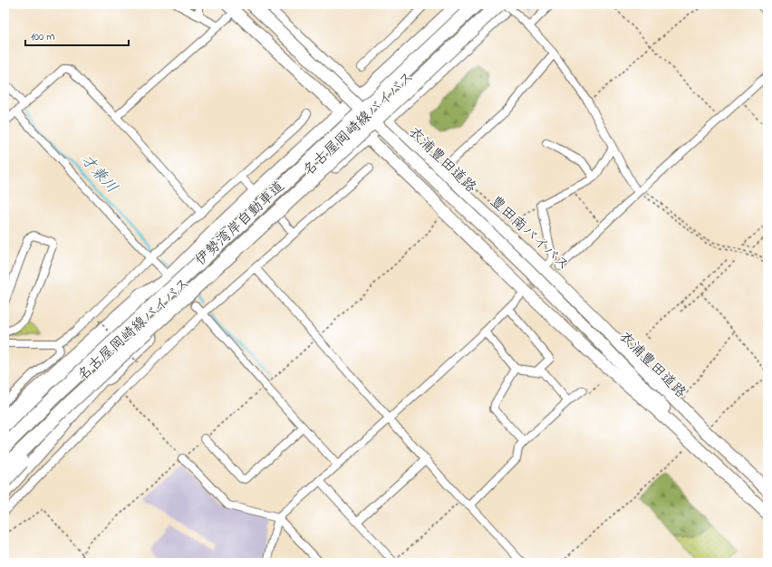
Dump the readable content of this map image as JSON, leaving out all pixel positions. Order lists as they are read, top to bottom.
{
  "streets": {
    "highway": ["伊勢湾岸自動車道"],
    "main road": ["名古屋岡崎線バイパス", "衣浦豊田道路", "豊田南バイパス"]
  },
  "crossings": [
    ["名古屋岡崎線バイパス", "豊田南バイパス"],
    ["衣浦豊田道路", "豊田南バイパス"]
  ],
  "water": ["才兼川"],
  "scale_bar": "100 m"
}
